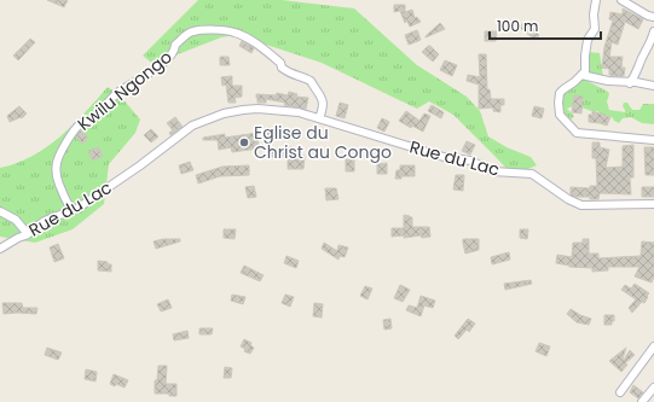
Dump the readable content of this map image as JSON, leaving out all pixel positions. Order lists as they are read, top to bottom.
{
  "streets": {
    "street": ["Kwilu Ngongo", "Rue du Lac"]
  },
  "crossings": [
    ["Kwilu Ngongo", "Rue du Lac"]
  ],
  "places": ["Eglise du Christ au Congo"],
  "scale_bar": "100 m"
}
